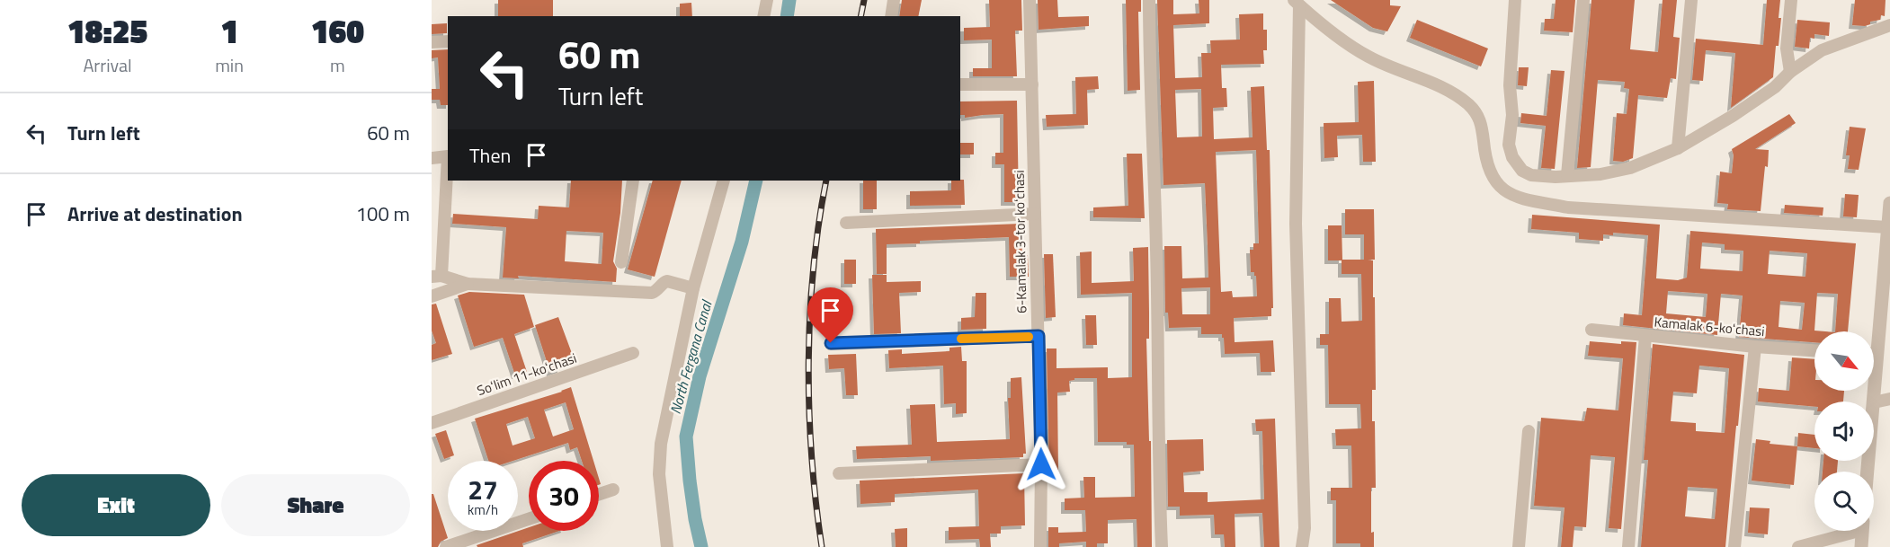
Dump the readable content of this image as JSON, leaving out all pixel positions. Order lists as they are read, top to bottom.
{
  "streets": {
    "street": ["6-Kamalak 3-tor koʻchasi", "Kamalak 6-koʻchasi", "Soʻlim 11-koʻchasi"]
  },
  "water": ["North Fergana Canal"],
  "north": "bottom right",
  "page": {
    "eta": [
      "18:25",
      "Arrival",
      "1",
      "min",
      "160",
      "m"
    ],
    "turn": ["60 m", "Turn left"],
    "list": [
      {
        "name": "Turn left",
        "value": "60 m"
      },
      {
        "name": "Arrive at destination",
        "value": "100 m"
      }
    ],
    "then": "Then",
    "speed": "27 km/h",
    "limit": "30",
    "buttons": ["Exit", "Share"]
  }
}
